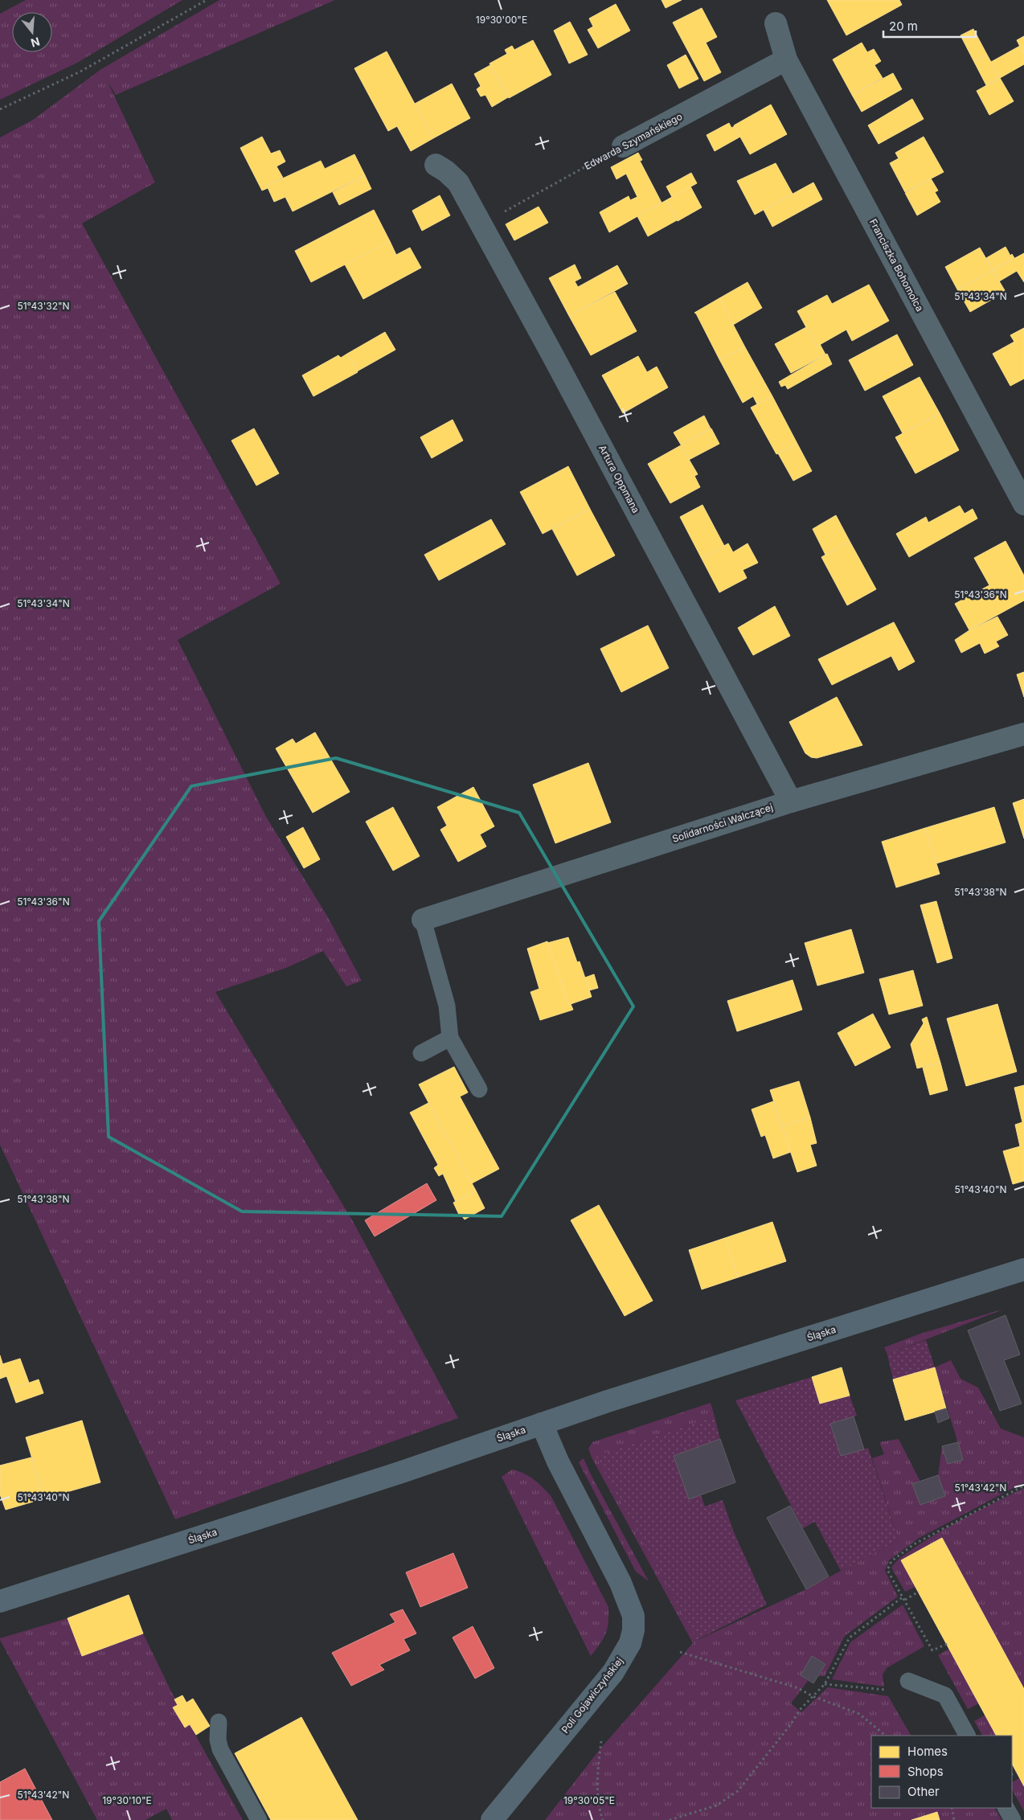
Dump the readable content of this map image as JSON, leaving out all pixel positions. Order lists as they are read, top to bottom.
{
  "streets": {
    "street": [
      "Edwarda Szymańskiego",
      "Franciszka Bohomolca",
      "Artura Oppmana",
      "Solidarności Walczącej",
      "Śląska",
      "Poli Gojawiczyńskiej"
    ]
  },
  "crossings": [
    ["Edwarda Szymańskiego", "Franciszka Bohomolca"],
    ["Edwarda Szymańskiego", "Artura Oppmana"],
    ["Artura Oppmana", "Solidarności Walczącej"],
    ["Śląska", "Poli Gojawiczyńskiej"]
  ],
  "legend": ["Homes", "Shops", "Other"],
  "scale_bar": "20 m",
  "north": "bottom",
  "coordinates": [
    "19°30'00\"E",
    "51°43'34\"N",
    "51°43'32\"N",
    "51°43'36\"N",
    "51°43'38\"N",
    "51°43'40\"N",
    "51°43'42\"N",
    "19°30'10\"E",
    "19°30'05\"E"
  ]
}
